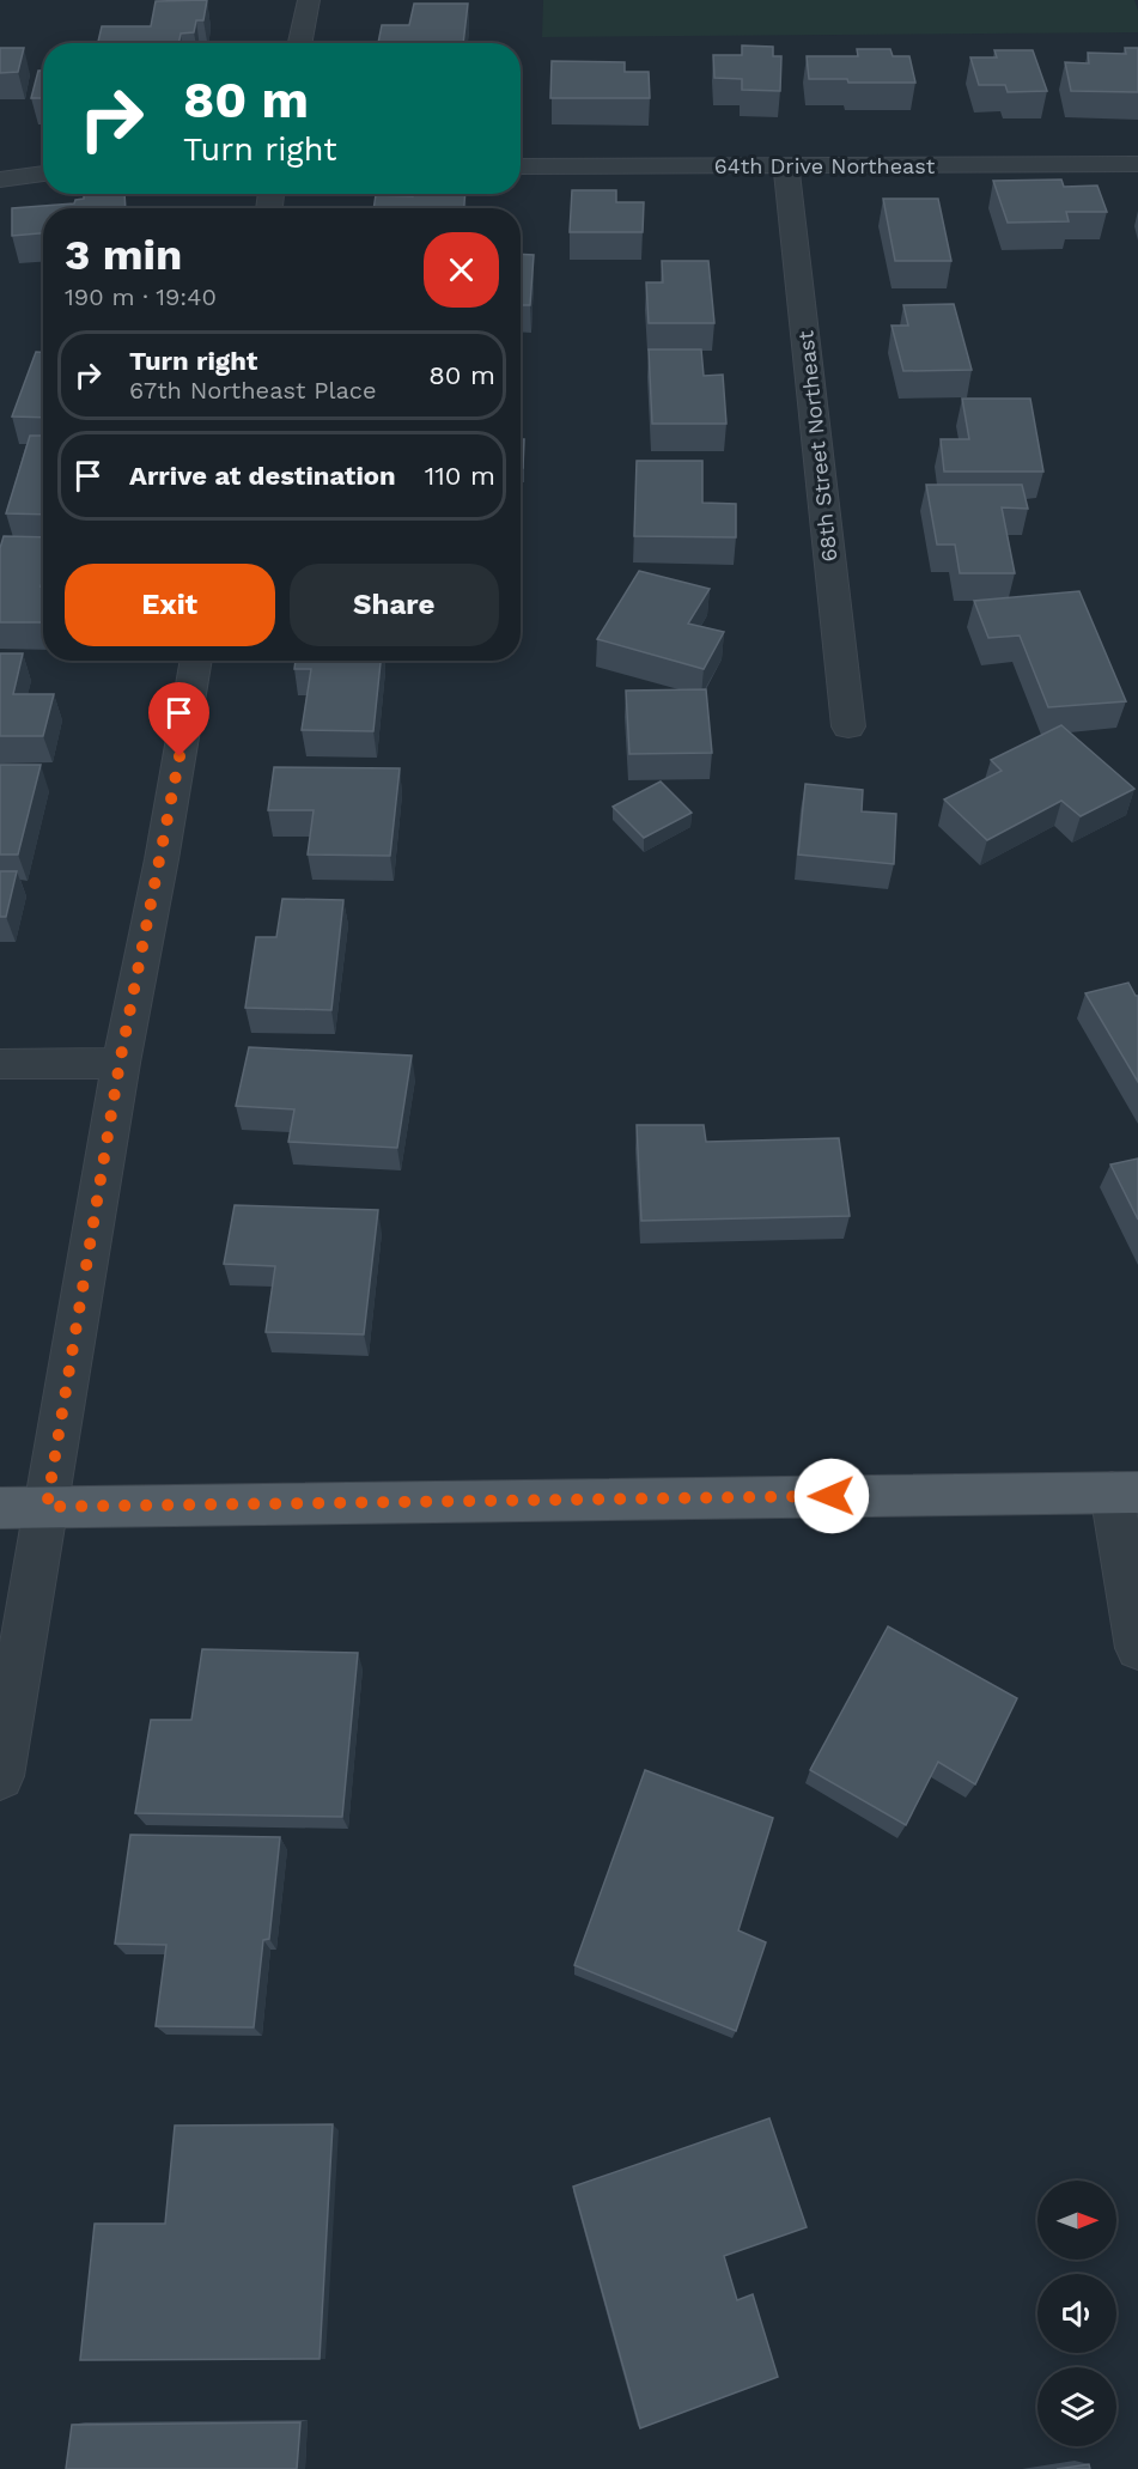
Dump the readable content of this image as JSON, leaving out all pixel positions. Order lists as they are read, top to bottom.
{
  "streets": {
    "street": ["64th Drive Northeast", "68th Street Northeast"]
  },
  "crossings": [
    ["64th Drive Northeast", "68th Street Northeast"]
  ],
  "north": "right",
  "page": {
    "turn": ["80 m", "Turn right"],
    "heading": ["3 min", "190 m · 19:40"],
    "list": [
      {
        "name": "Turn right",
        "note": "67th Northeast Place",
        "value": "80 m"
      },
      {
        "name": "Arrive at destination",
        "value": "110 m"
      }
    ],
    "buttons": ["Exit", "Share"]
  }
}
